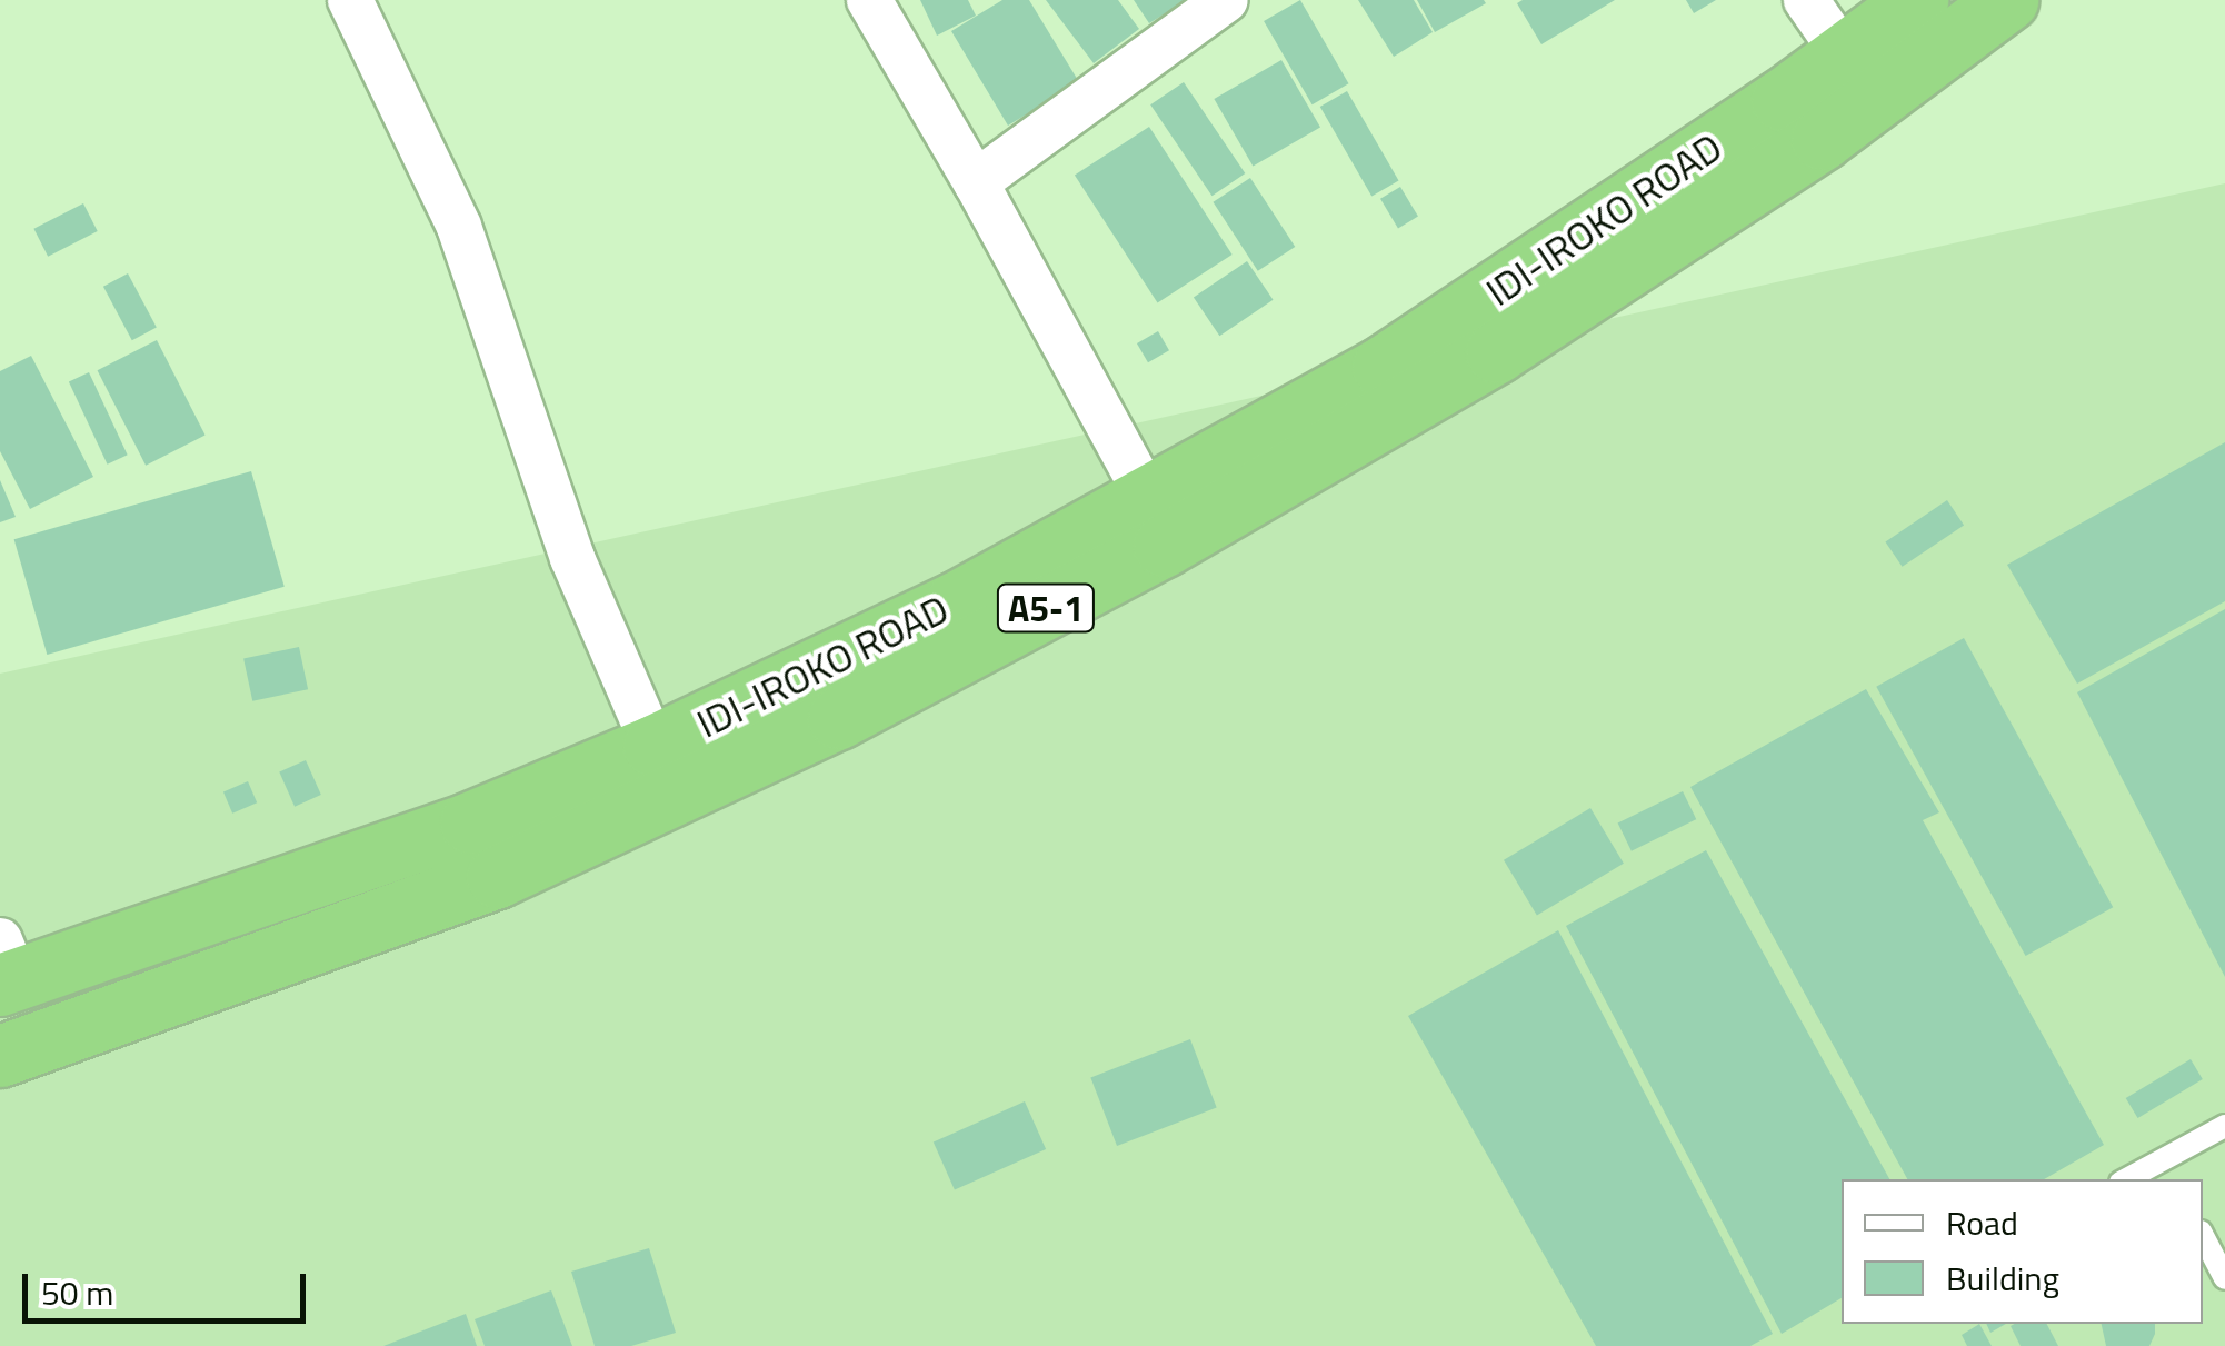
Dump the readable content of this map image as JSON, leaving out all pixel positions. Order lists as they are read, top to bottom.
{
  "streets": {
    "highway": ["IDI-IROKO ROAD", "A5-1"]
  },
  "legend": ["Road", "Building"],
  "scale_bar": "50 m"
}
